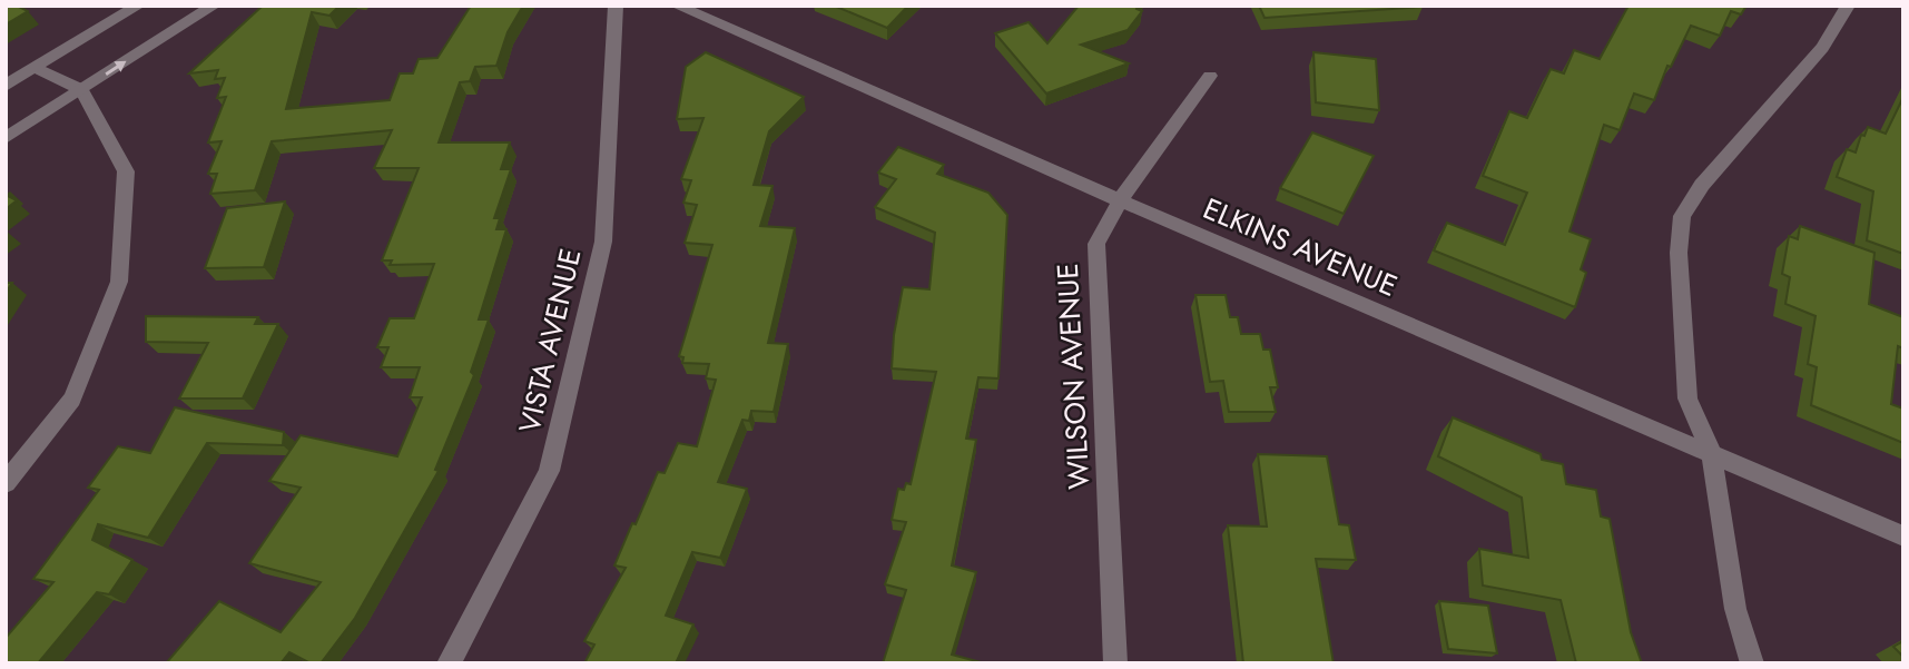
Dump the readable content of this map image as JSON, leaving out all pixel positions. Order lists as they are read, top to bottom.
{
  "streets": {
    "street": ["ELKINS AVENUE", "VISTA AVENUE", "WILSON AVENUE"]
  },
  "crossings": [
    ["ELKINS AVENUE", "WILSON AVENUE"]
  ]
}
